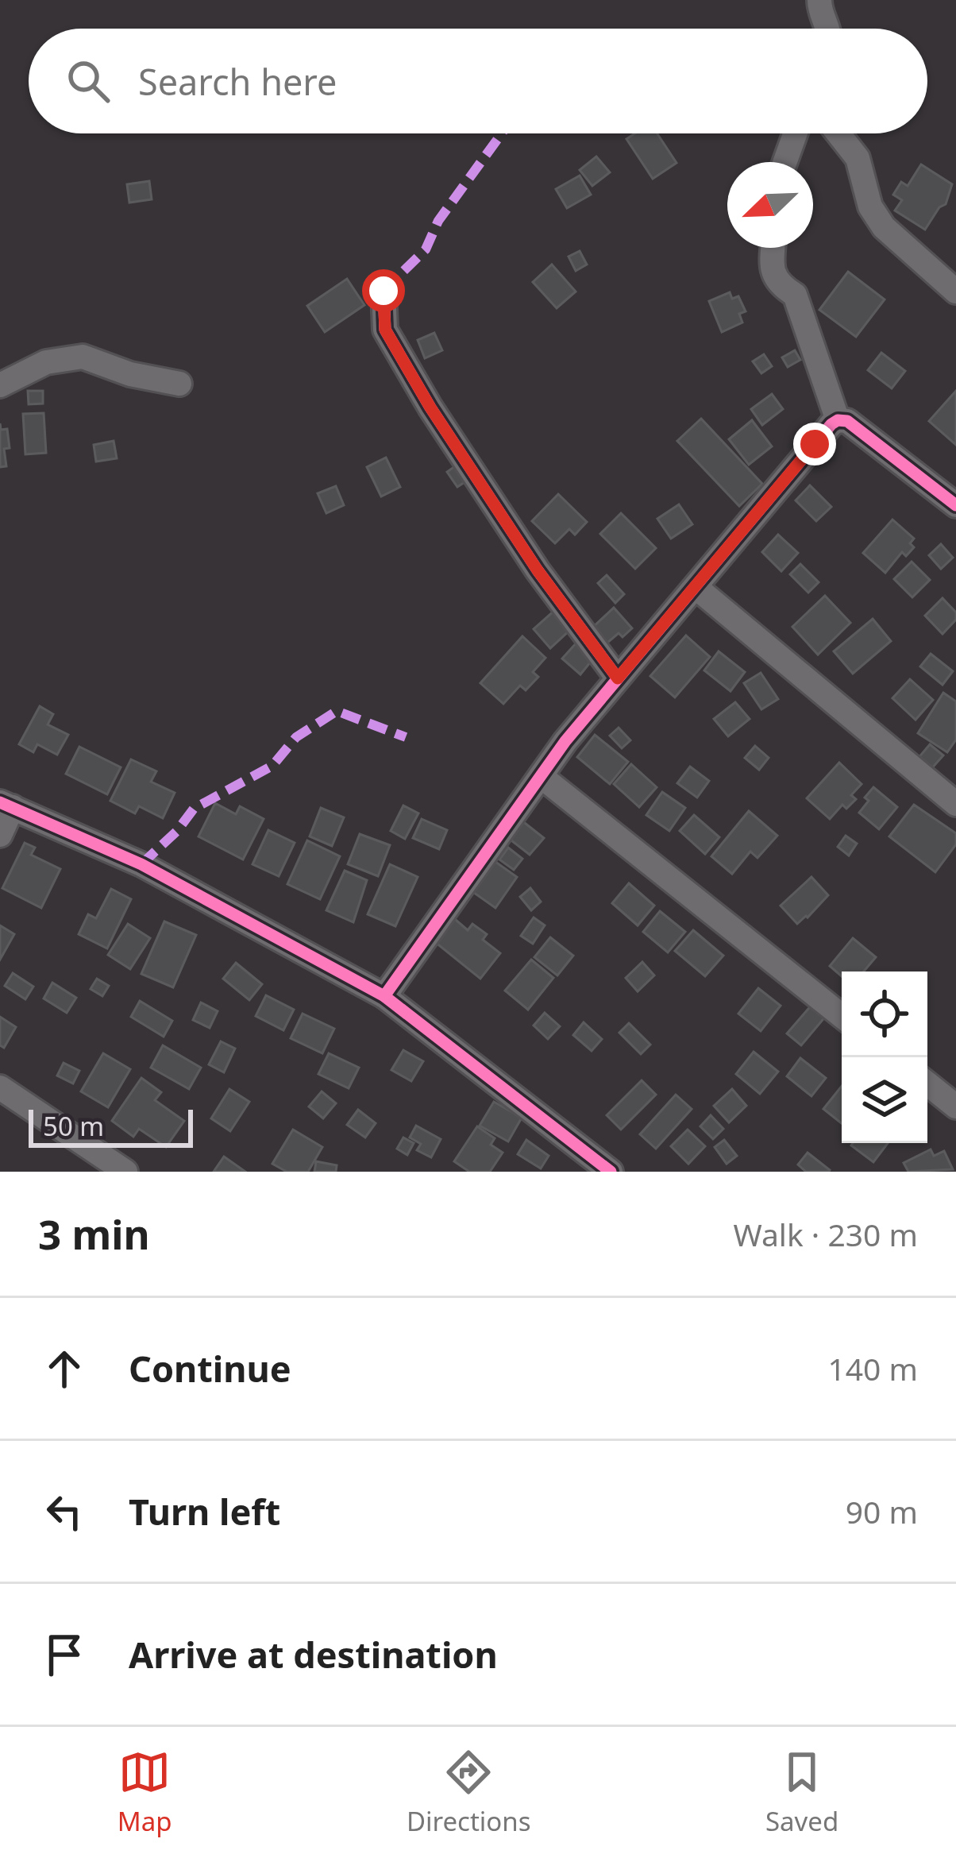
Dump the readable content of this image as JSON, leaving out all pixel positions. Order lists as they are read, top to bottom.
{
  "scale_bar": "50 m",
  "north": "bottom left",
  "page": {
    "search": "Search here",
    "scale": "50 m",
    "heading": ["3 min", "Walk · 230 m"],
    "list": [
      ["Continue", "140 m"],
      ["Turn left", "90 m"],
      "Arrive at destination"
    ],
    "nav": ["Map", "Directions", "Saved"]
  }
}
